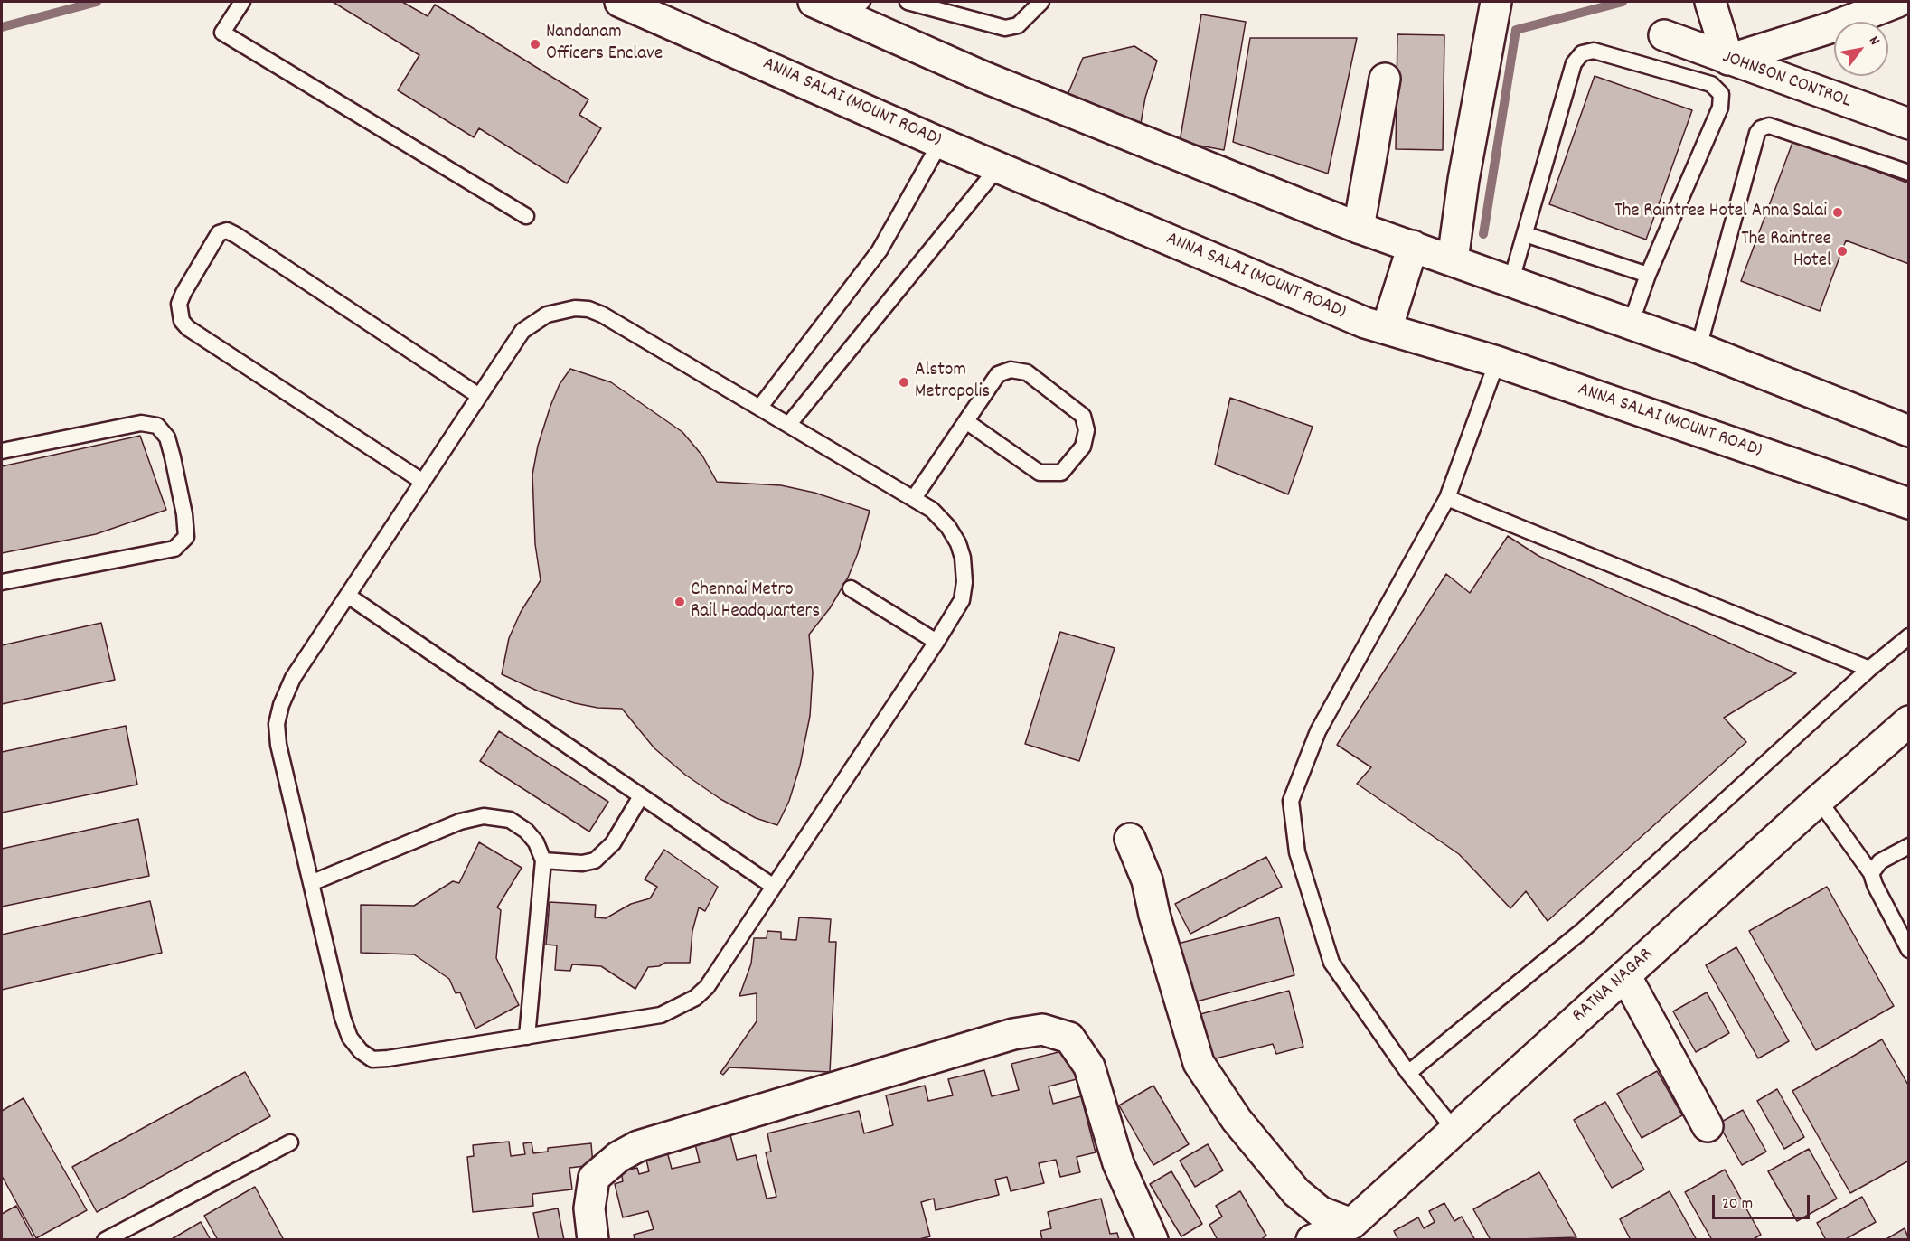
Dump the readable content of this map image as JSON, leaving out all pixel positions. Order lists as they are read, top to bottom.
{
  "streets": {
    "street": ["JOHNSON CONTROL", "ANNA SALAI (MOUNT ROAD)", "RATNA NAGAR"]
  },
  "places": [
    "Nandanam Officers Enclave",
    "The Raintree Hotel Anna Salai",
    "The Raintree Hotel",
    "Alstom Metropolis",
    "Chennai Metro Rail Headquarters"
  ],
  "scale_bar": "20 m",
  "north": "top right"
}
